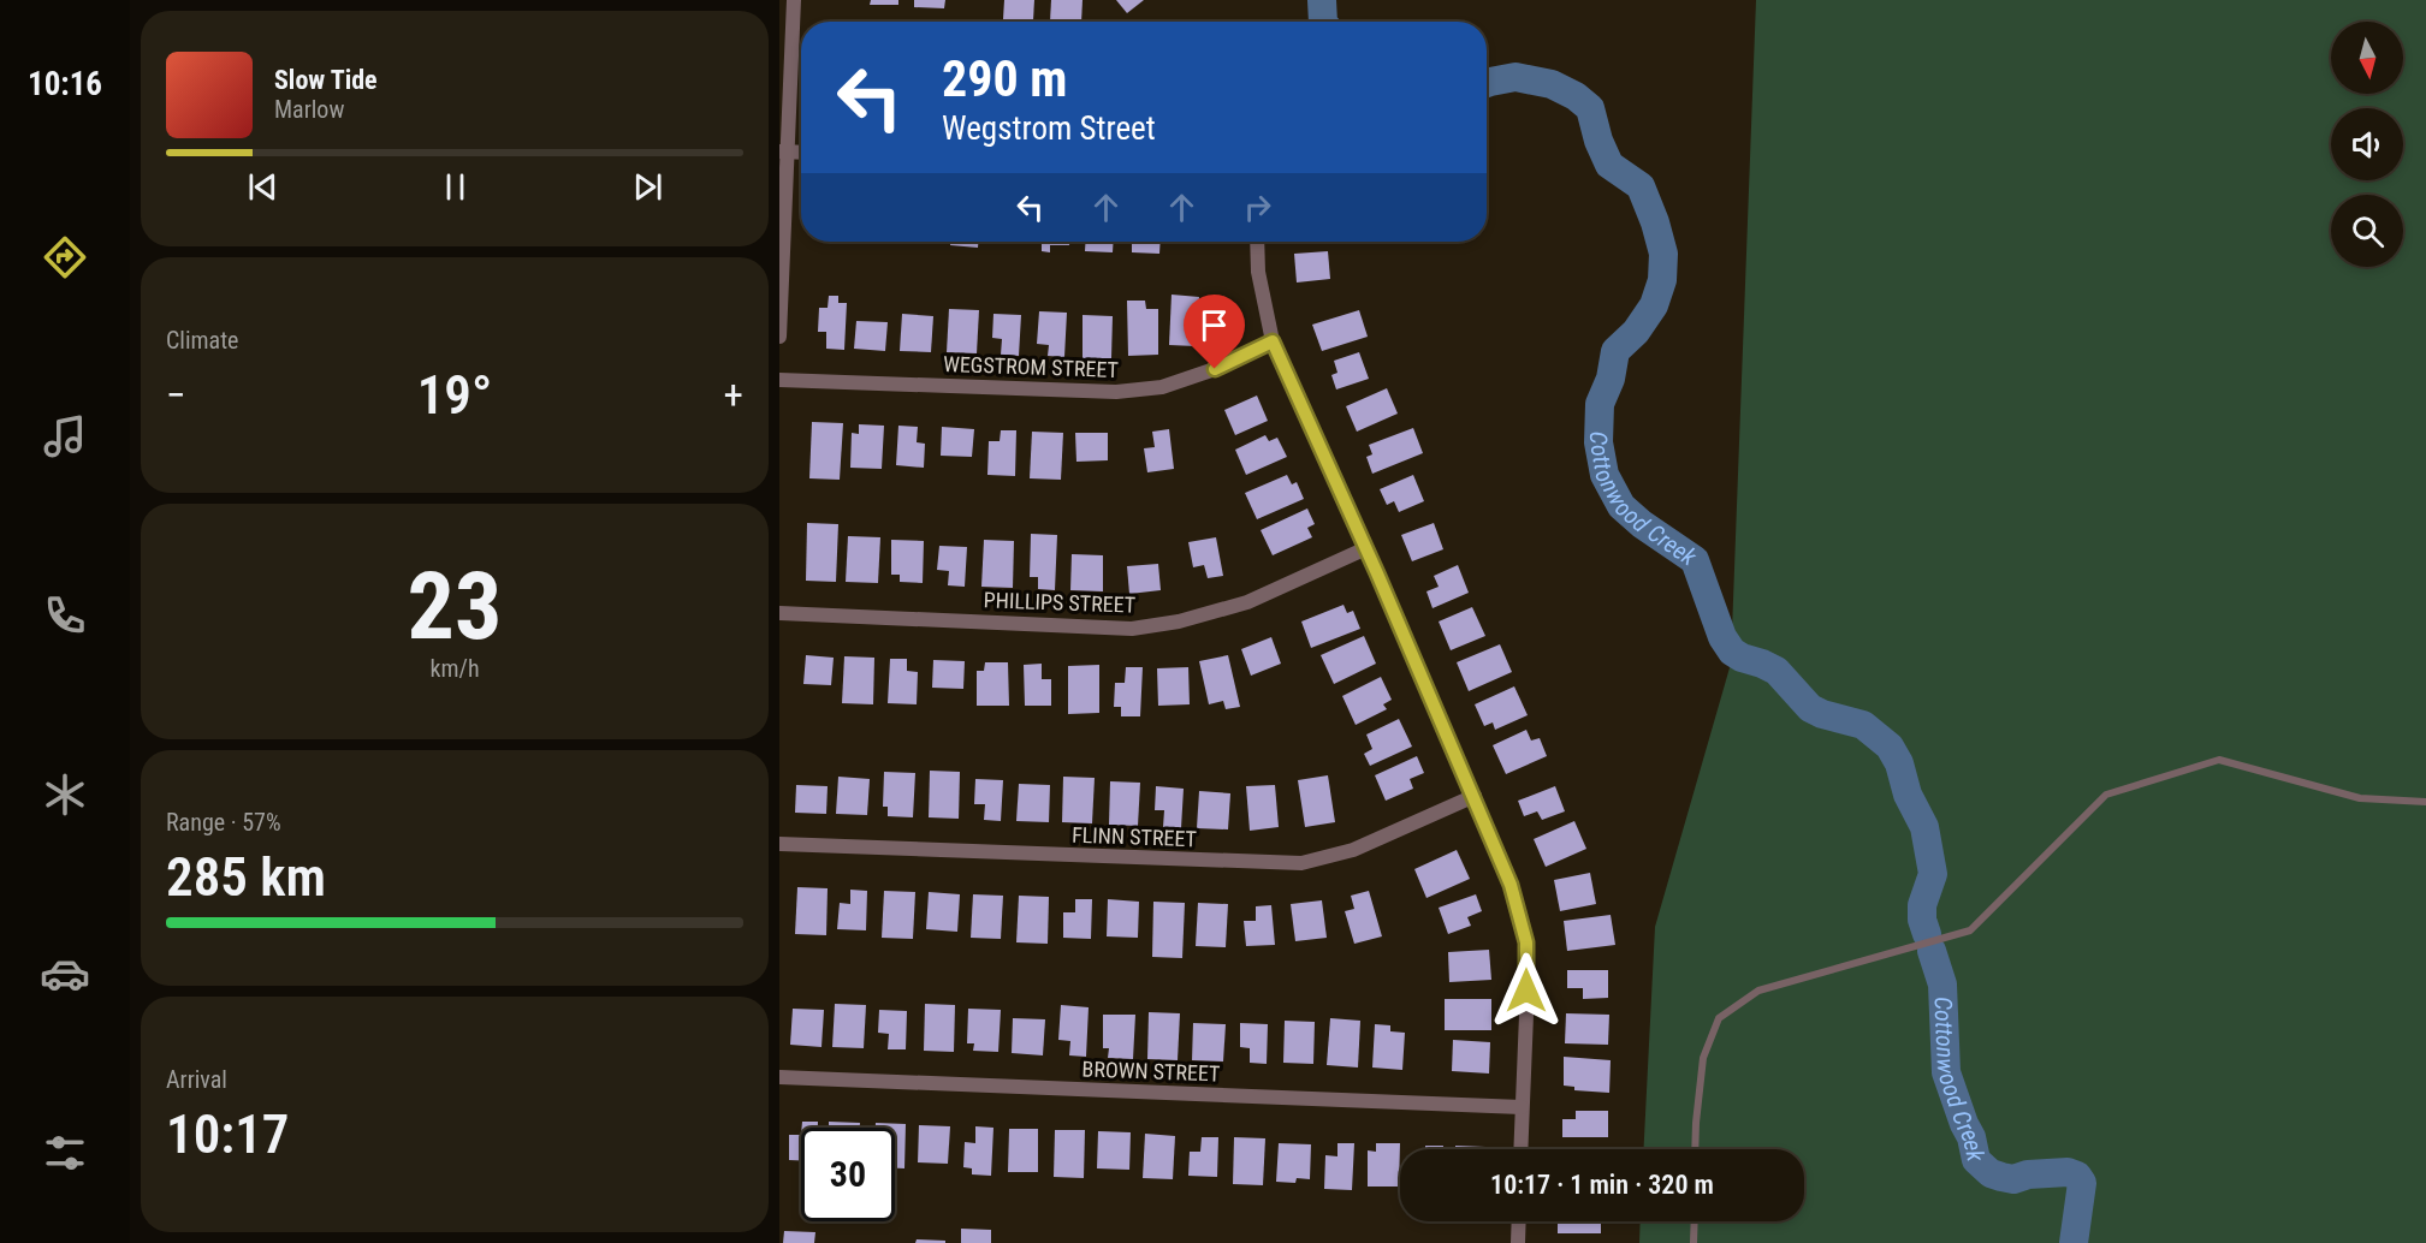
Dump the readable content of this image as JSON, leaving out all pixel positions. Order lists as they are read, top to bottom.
{
  "streets": {
    "street": [
      "WEGSTROM STREET",
      "PHILLIPS STREET",
      "FLINN STREET",
      "BROWN STREET"
    ]
  },
  "water": ["Cottonwood Creek"],
  "north": "bottom",
  "page": {
    "tabs": "10:16",
    "turn": ["290 m", "Wegstrom Street"],
    "song": ["Slow Tide", "Marlow"],
    "tile": [
      "Climate",
      ["23", "km/h"],
      ["Range · 57%", "285 km"],
      ["Arrival", "10:17"]
    ],
    "heat": ["−", "19°", "+"],
    "limit": "30",
    "trip": "10:17 · 1 min · 320 m"
  }
}
